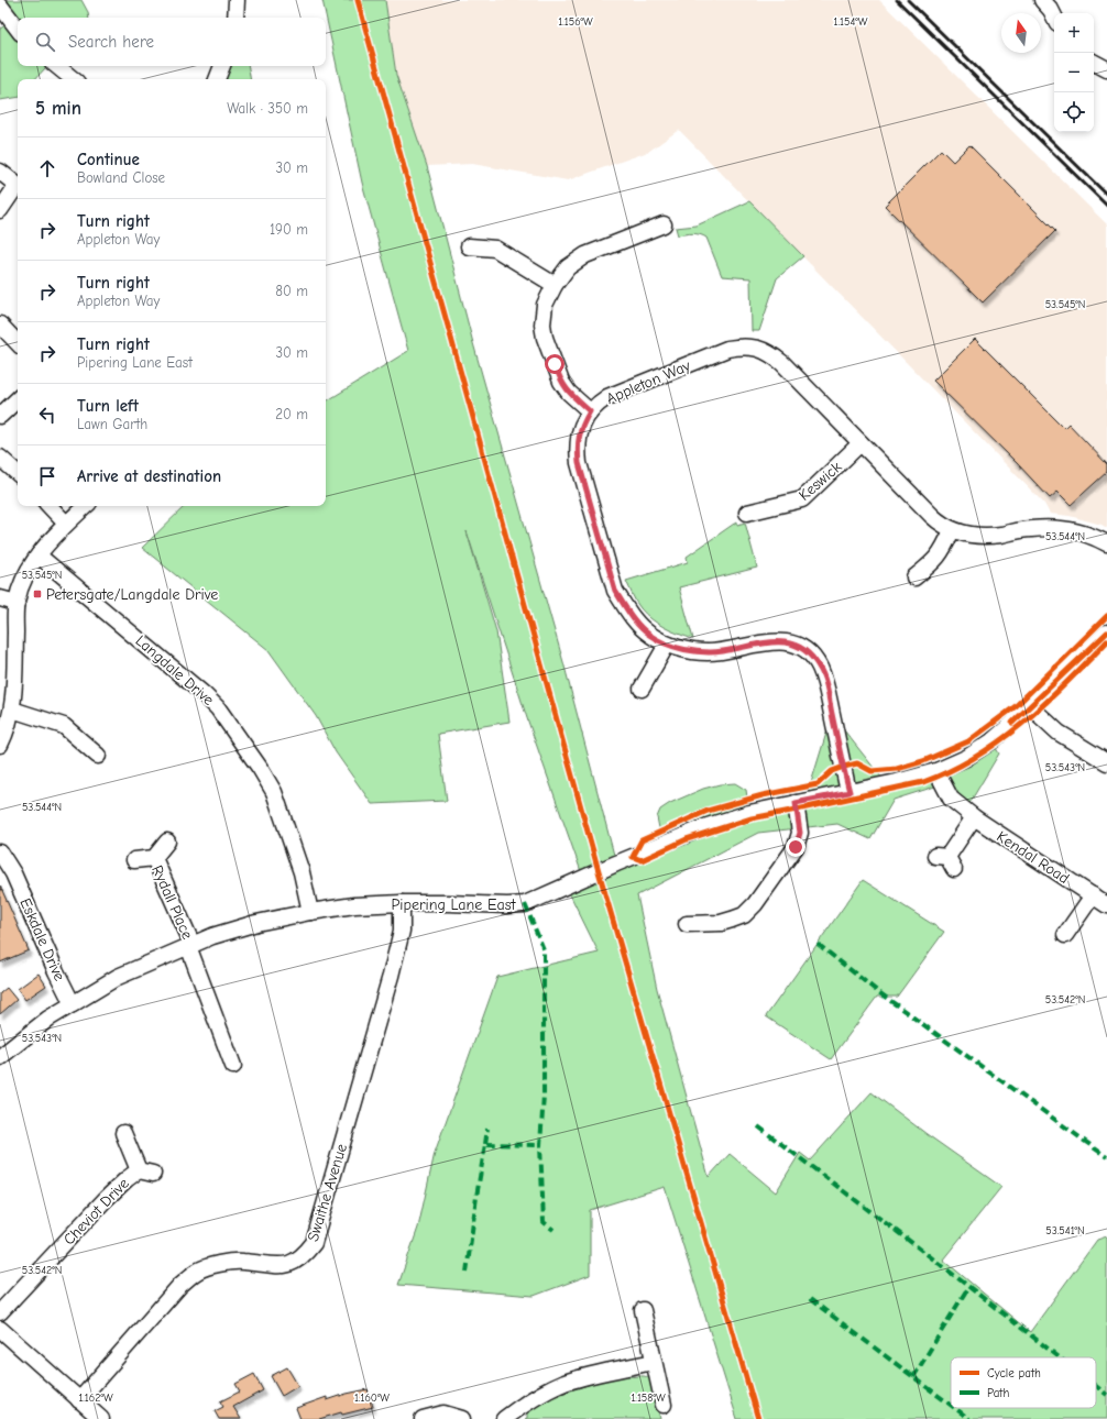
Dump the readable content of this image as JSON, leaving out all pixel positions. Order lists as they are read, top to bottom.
{
  "streets": {
    "street": [
      "Appleton Way",
      "Keswick",
      "Langdale Drive",
      "Kendal Road",
      "Rydall Place",
      "Pipering Lane East",
      "Eskdale Drive",
      "Swaithe Avenue",
      "Cheviot Drive"
    ]
  },
  "crossings": [
    ["Appleton Way", "Keswick"],
    ["Appleton Way", "Pipering Lane East"],
    ["Langdale Drive", "Pipering Lane East"],
    ["Kendal Road", "Pipering Lane East"],
    ["Rydall Place", "Pipering Lane East"],
    ["Pipering Lane East", "Eskdale Drive"],
    ["Pipering Lane East", "Swaithe Avenue"]
  ],
  "places": {
    "transit": ["Petersgate/Langdale Drive"]
  },
  "legend": ["Cycle path", "Path"],
  "north": "top",
  "page": {
    "map_buttons": ["+", "−"],
    "search": "Search here",
    "heading": ["5 min", "Walk · 350 m"],
    "list": [
      ["Continue", "Bowland Close", "30 m"],
      ["Turn right", "Appleton Way", "190 m"],
      ["Turn right", "Appleton Way", "80 m"],
      ["Turn right", "Pipering Lane East", "30 m"],
      ["Turn left", "Lawn Garth", "20 m"],
      "Arrive at destination"
    ]
  },
  "coordinates": [
    "1.154°W",
    "1.156°W",
    "53.545°N",
    "53.544°N",
    "53.543°N",
    "53.542°N",
    "53.541°N",
    "1.162°W",
    "1.160°W",
    "1.158°W"
  ]
}
